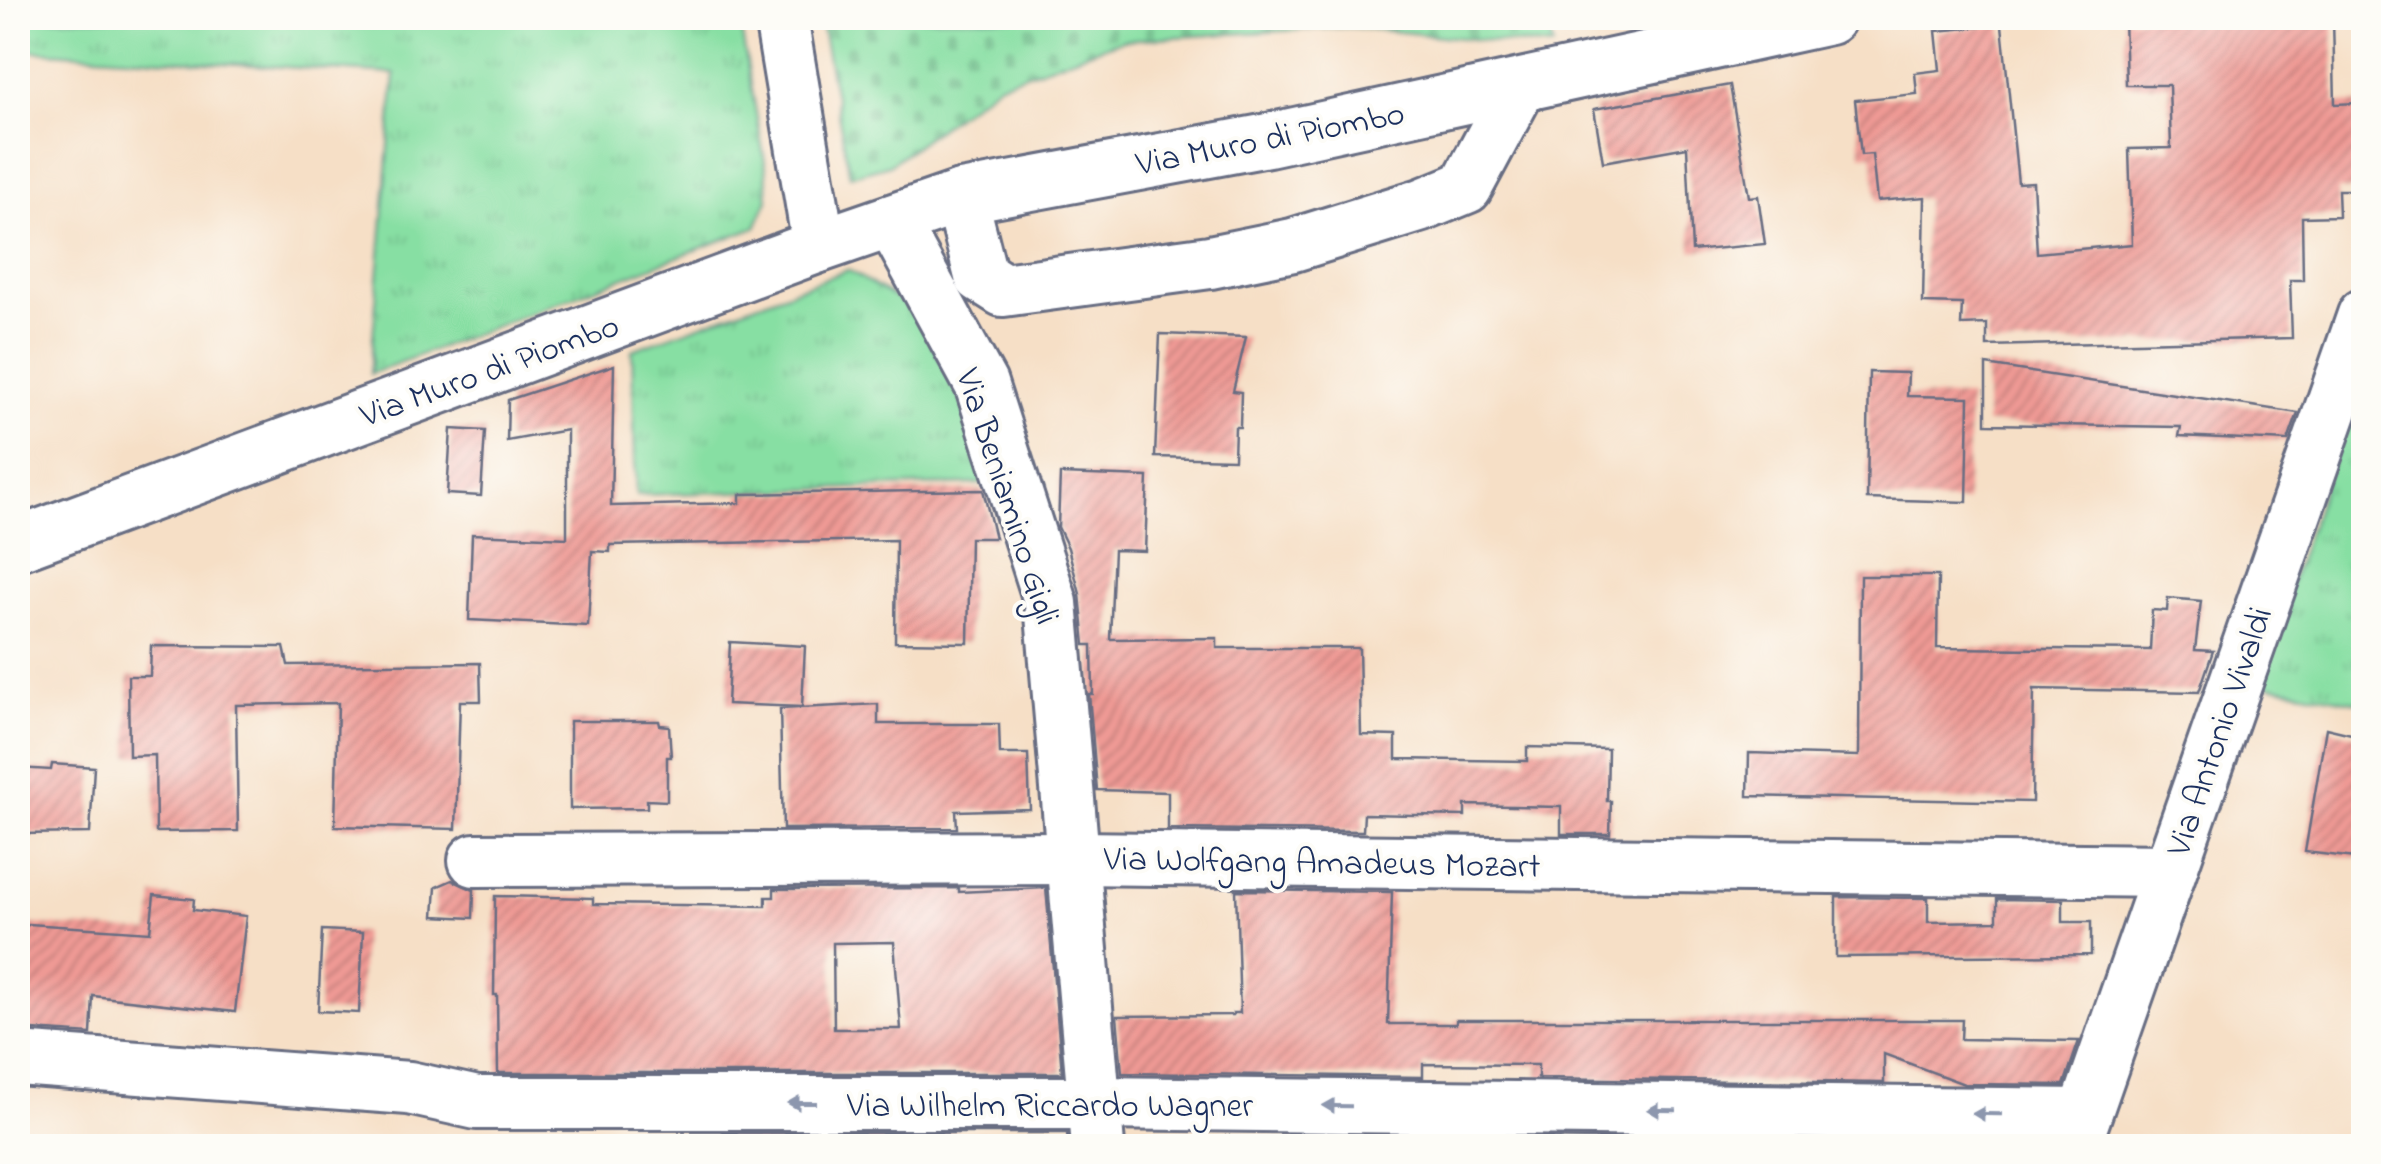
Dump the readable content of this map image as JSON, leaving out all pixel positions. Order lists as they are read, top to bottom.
{
  "streets": {
    "street": [
      "Via Muro di Piombo",
      "Via Beniamino Gigli",
      "Via Antonio Vivaldi",
      "Via Wolfgang Amadeus Mozart",
      "Via Wilhelm Riccardo Wagner"
    ]
  },
  "crossings": [
    ["Via Muro di Piombo", "Via Beniamino Gigli"],
    ["Via Beniamino Gigli", "Via Wolfgang Amadeus Mozart"],
    ["Via Beniamino Gigli", "Via Wilhelm Riccardo Wagner"],
    ["Via Antonio Vivaldi", "Via Wolfgang Amadeus Mozart"],
    ["Via Antonio Vivaldi", "Via Wilhelm Riccardo Wagner"]
  ],
  "one_way": ["Via Wilhelm Riccardo Wagner"]
}
